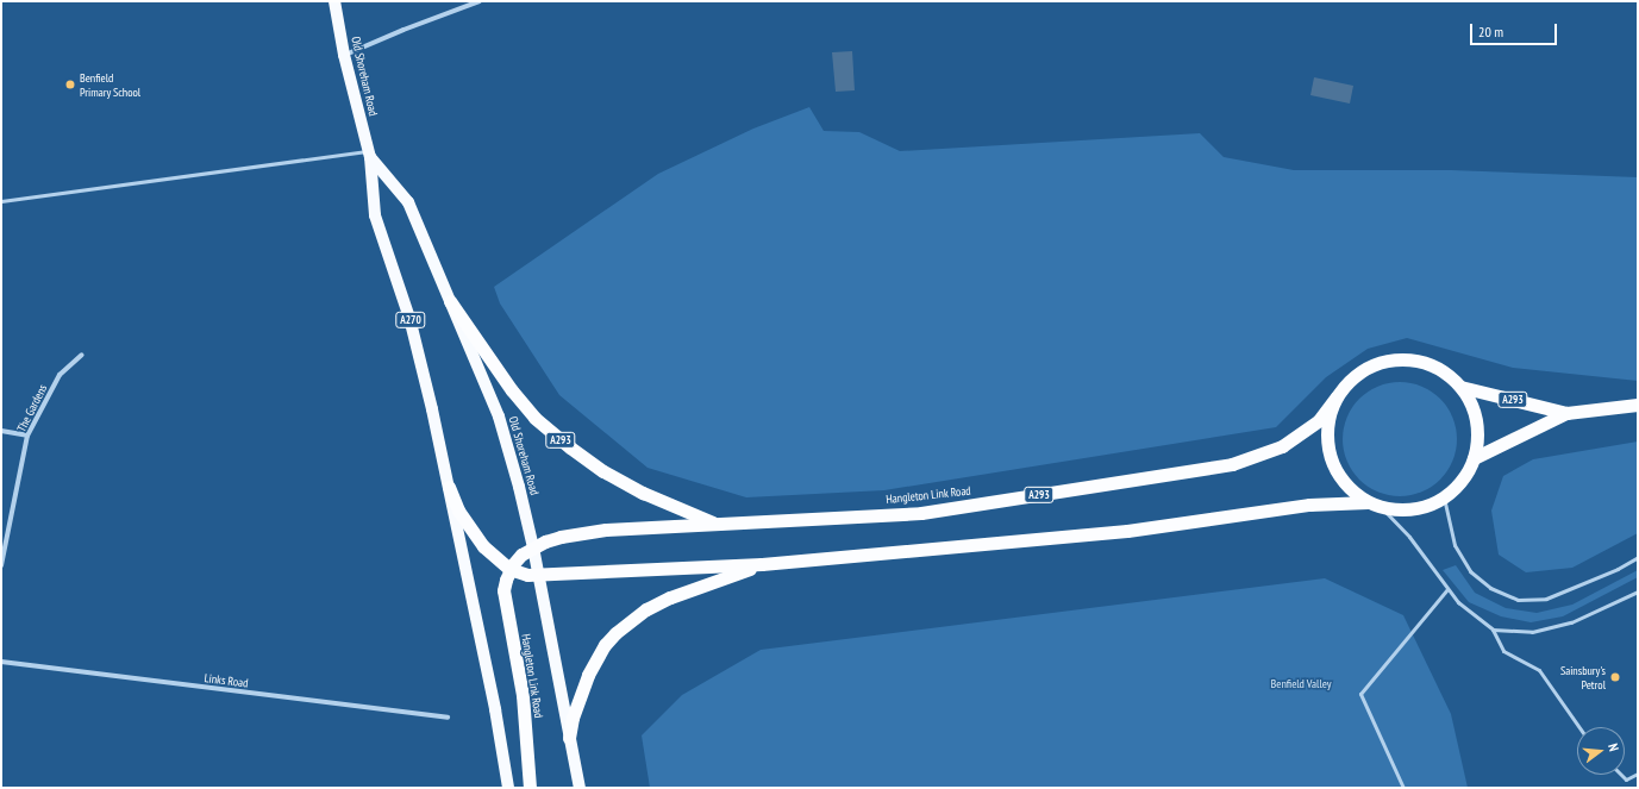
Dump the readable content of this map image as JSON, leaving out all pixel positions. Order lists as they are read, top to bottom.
{
  "streets": {
    "highway": ["A293", "Hangleton Link Road"],
    "main road": ["Old Shoreham Road", "A270"],
    "street": ["The Gardens", "Links Road"]
  },
  "crossings": [
    ["Old Shoreham Road", "A293"],
    ["Old Shoreham Road", "Hangleton Link Road"],
    ["A293", "Hangleton Link Road"]
  ],
  "parks": ["Benfield Valley"],
  "places": ["Benfield Primary School", "Sainsbury's Petrol"],
  "scale_bar": "20 m",
  "north": "right"
}
